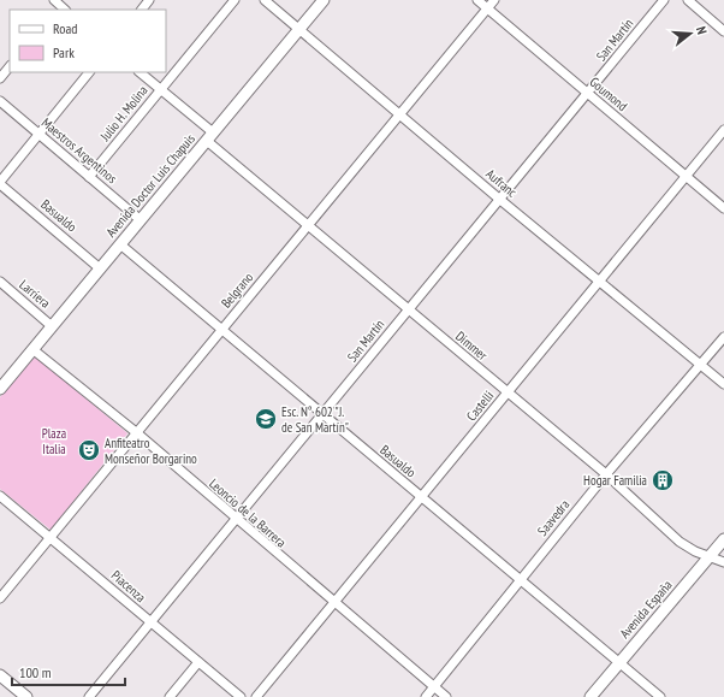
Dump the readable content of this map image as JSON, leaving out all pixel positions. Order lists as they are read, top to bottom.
{
  "streets": {
    "main road": ["Avenida Doctor Luis Chapuis", "Avenida España"],
    "street": [
      "San Martín",
      "Goumond",
      "Julio H. Molina",
      "Maestros Argentinos",
      "Aufranc",
      "Basualdo",
      "Belgrano",
      "Larriera",
      "Dimmer",
      "Castelli",
      "Leoncio de la Barrera",
      "Saavedra",
      "Piacenza"
    ]
  },
  "crossings": [
    ["San Martín", "Goumond"],
    ["San Martín", "Aufranc"],
    ["San Martín", "Basualdo"],
    ["San Martín", "Dimmer"],
    ["San Martín", "Leoncio de la Barrera"],
    ["San Martín", "Piacenza"],
    ["Goumond", "Belgrano"],
    ["Goumond", "Castelli"],
    ["Julio H. Molina", "Maestros Argentinos"],
    ["Julio H. Molina", "Dimmer"],
    ["Maestros Argentinos", "Avenida Doctor Luis Chapuis"],
    ["Aufranc", "Avenida Doctor Luis Chapuis"],
    ["Aufranc", "Belgrano"],
    ["Aufranc", "Castelli"],
    ["Aufranc", "Saavedra"],
    ["Avenida Doctor Luis Chapuis", "Basualdo"],
    ["Avenida Doctor Luis Chapuis", "Larriera"],
    ["Avenida Doctor Luis Chapuis", "Dimmer"],
    ["Avenida Doctor Luis Chapuis", "Leoncio de la Barrera"],
    ["Basualdo", "Belgrano"],
    ["Basualdo", "Castelli"],
    ["Basualdo", "Saavedra"],
    ["Basualdo", "Avenida España"],
    ["Belgrano", "Dimmer"],
    ["Belgrano", "Leoncio de la Barrera"],
    ["Belgrano", "Piacenza"],
    ["Dimmer", "Castelli"],
    ["Dimmer", "Saavedra"],
    ["Dimmer", "Avenida España"],
    ["Castelli", "Leoncio de la Barrera"],
    ["Leoncio de la Barrera", "Saavedra"]
  ],
  "parks": ["Plaza Italia"],
  "places": {
    "school or university": ["Esc. N° 602 \"J. de San Martín\""],
    "theatre": ["Anfiteatro Monseñor Borgarino"],
    "building": ["Hogar Familia"]
  },
  "legend": ["Road", "Park"],
  "scale_bar": "100 m",
  "north": "right"
}
